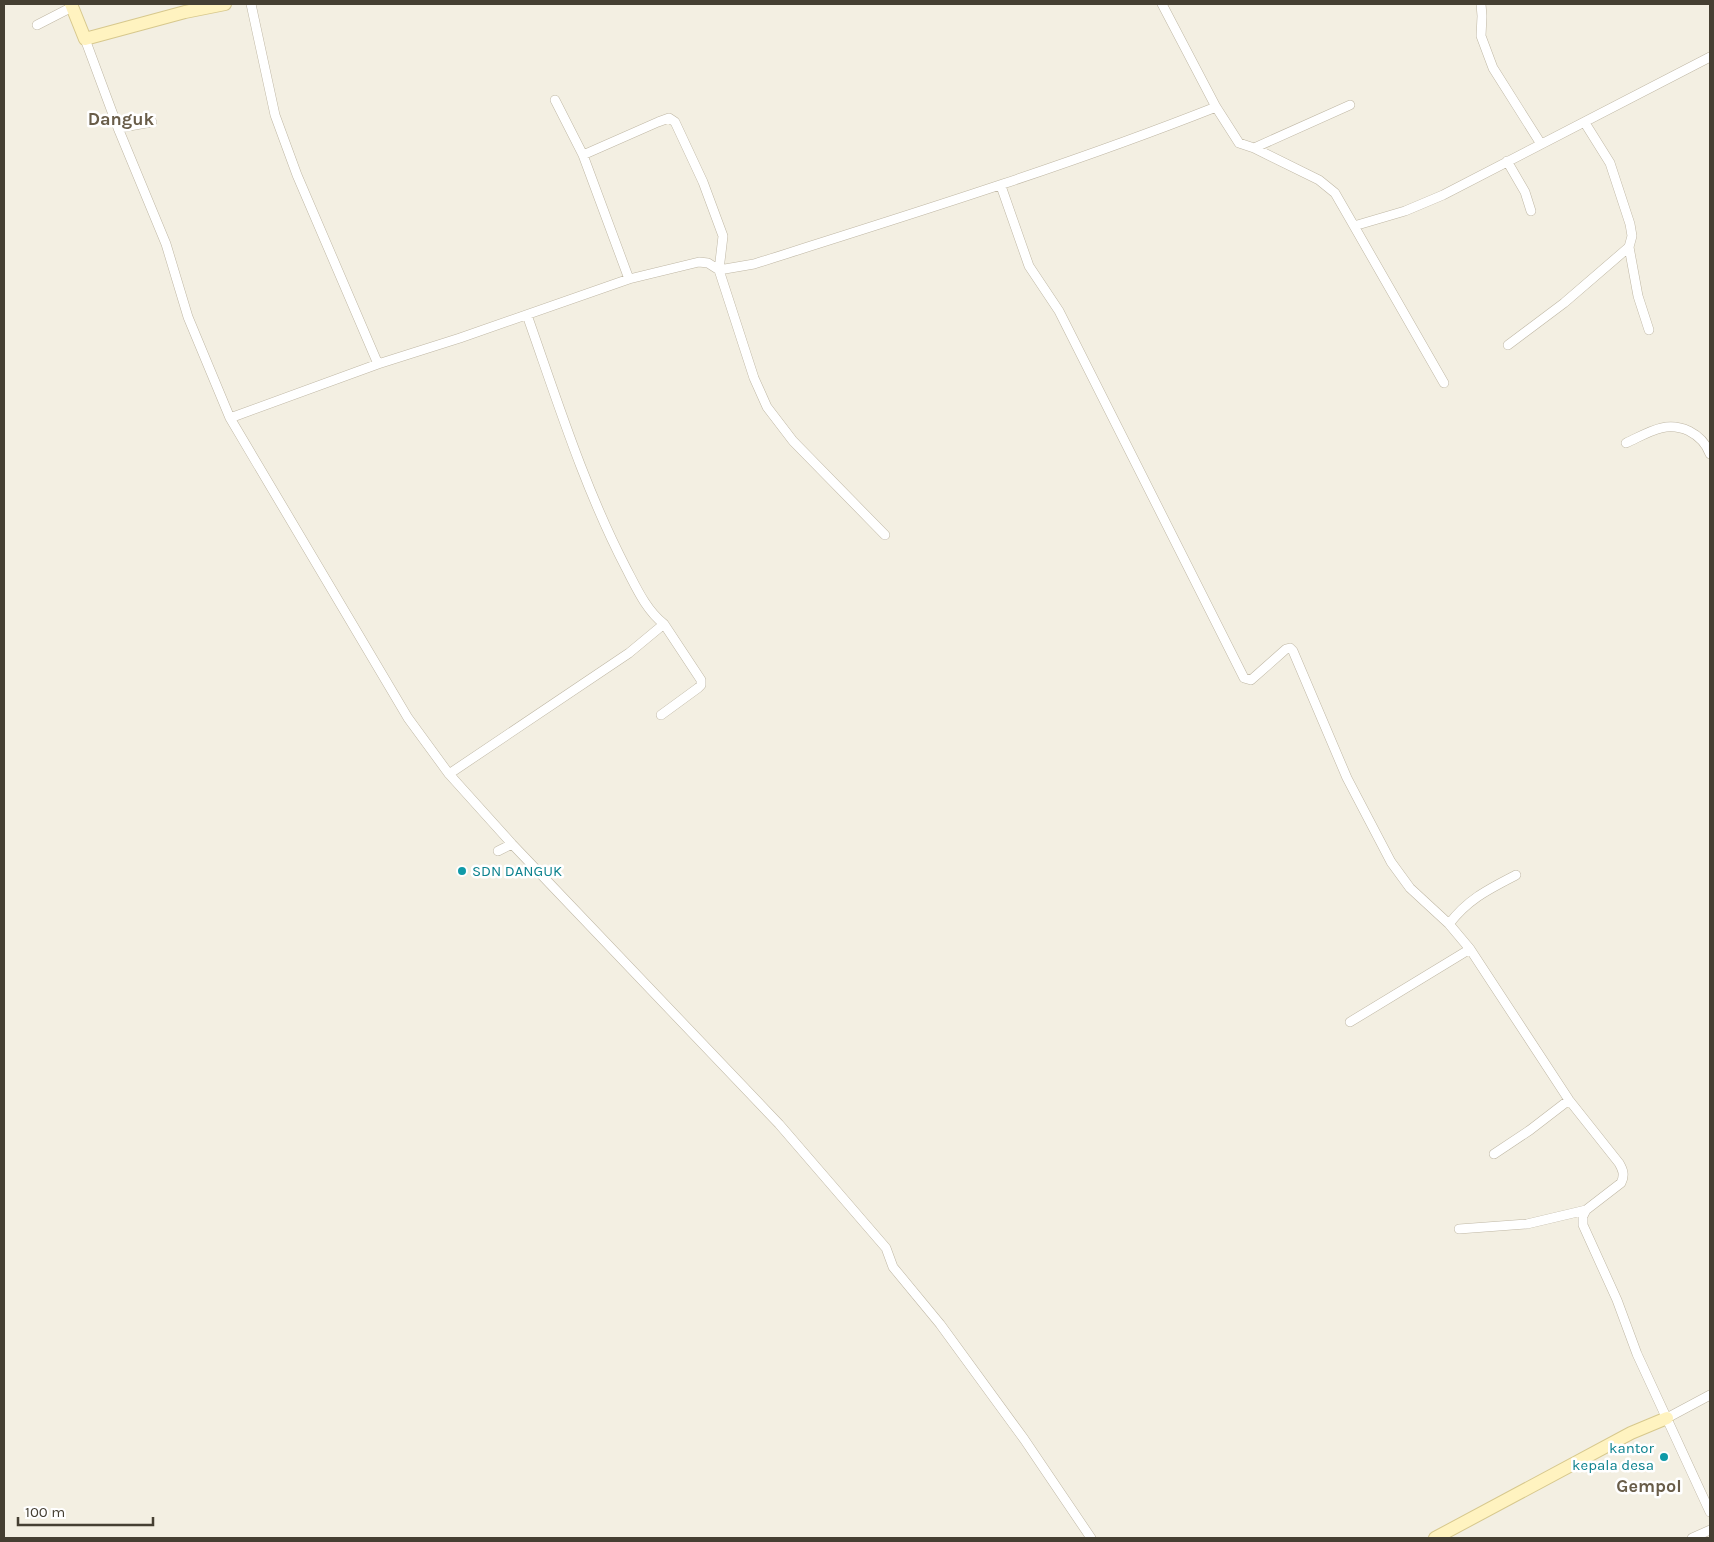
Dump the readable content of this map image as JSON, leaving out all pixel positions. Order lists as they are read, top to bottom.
{
  "districts": ["Danguk", "Gempol"],
  "places": ["SDN DANGUK", "kantor kepala desa"],
  "scale_bar": "100 m"
}
